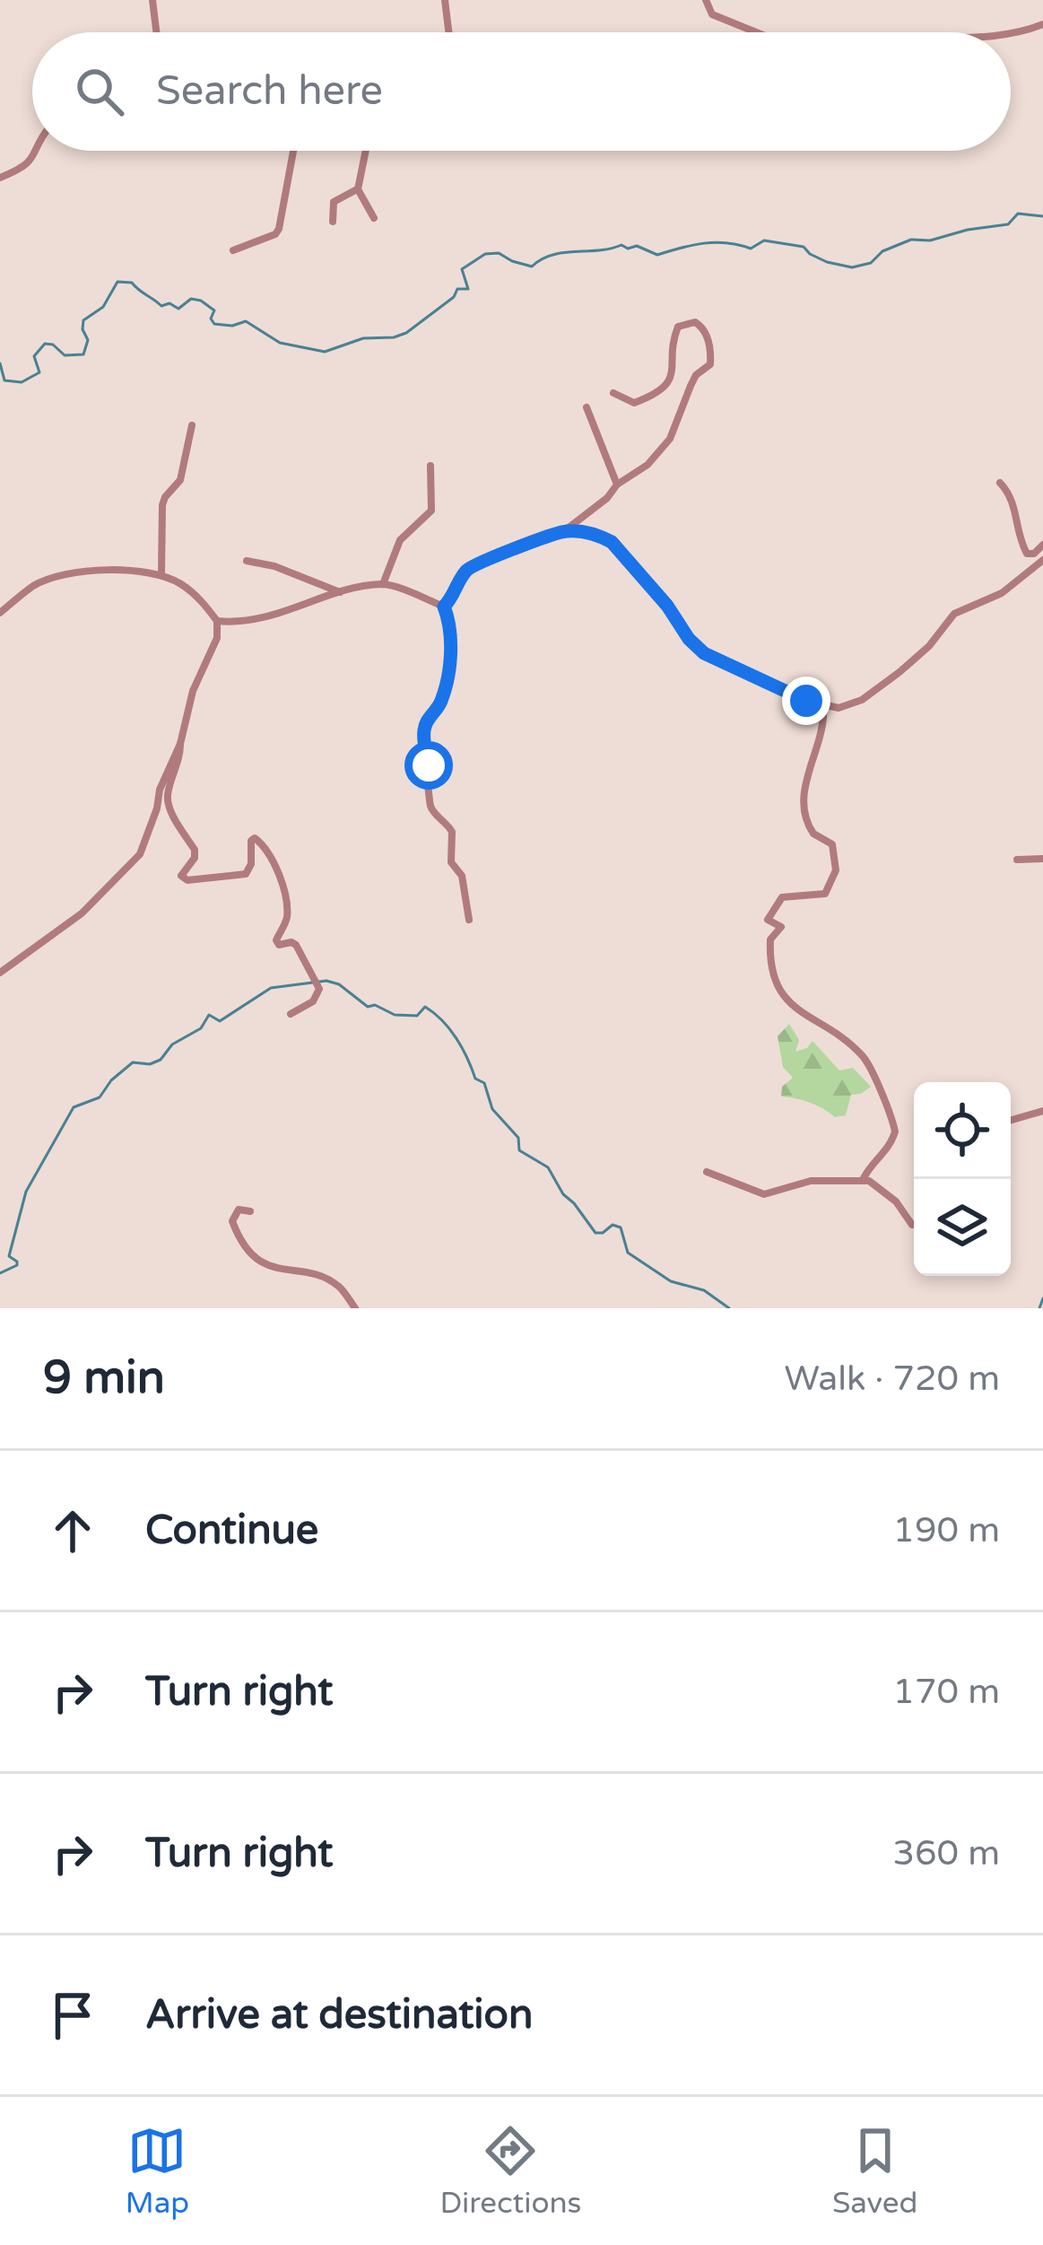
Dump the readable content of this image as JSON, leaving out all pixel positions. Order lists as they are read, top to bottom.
{
  "page": {
    "search": "Search here",
    "heading": ["9 min", "Walk · 720 m"],
    "list": [
      ["Continue", "190 m"],
      ["Turn right", "170 m"],
      ["Turn right", "360 m"],
      "Arrive at destination"
    ],
    "nav": ["Map", "Directions", "Saved"]
  }
}
